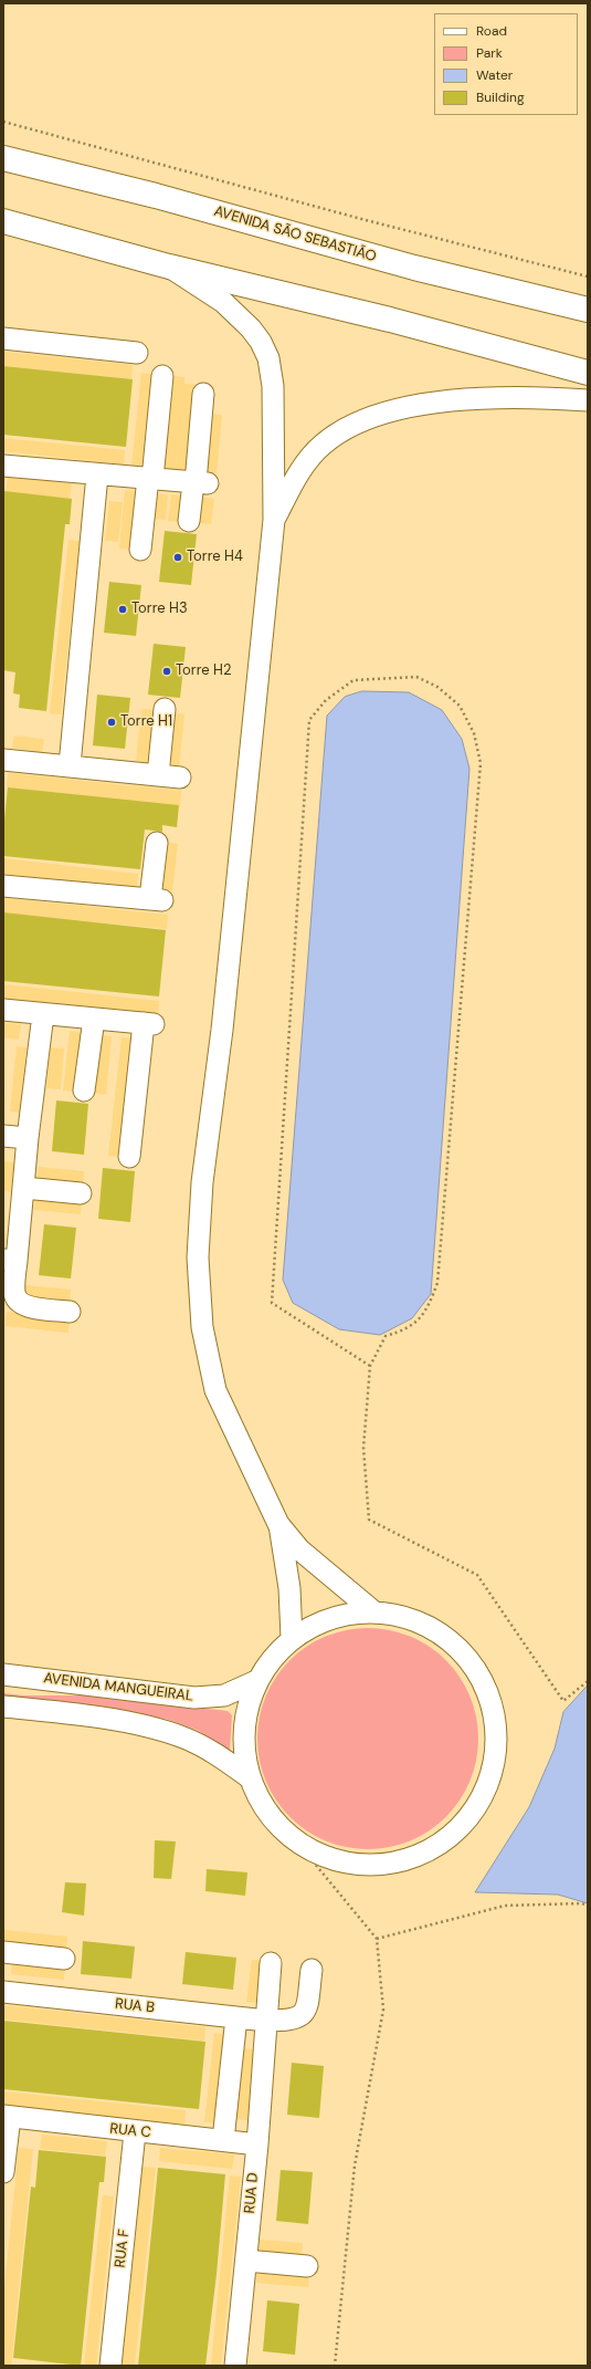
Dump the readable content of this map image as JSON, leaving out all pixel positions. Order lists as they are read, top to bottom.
{
  "streets": {
    "main road": ["AVENIDA SÃO SEBASTIÃO"],
    "street": [
      "AVENIDA MANGUEIRAL",
      "RUA B",
      "RUA C",
      "RUA D",
      "RUA F"
    ]
  },
  "crossings": [
    ["RUA B", "RUA D"],
    ["RUA C", "RUA D"],
    ["RUA C", "RUA F"]
  ],
  "places": [
    "Torre H4",
    "Torre H3",
    "Torre H2",
    "Torre H1"
  ],
  "legend": [
    "Road",
    "Park",
    "Water",
    "Building"
  ]
}
